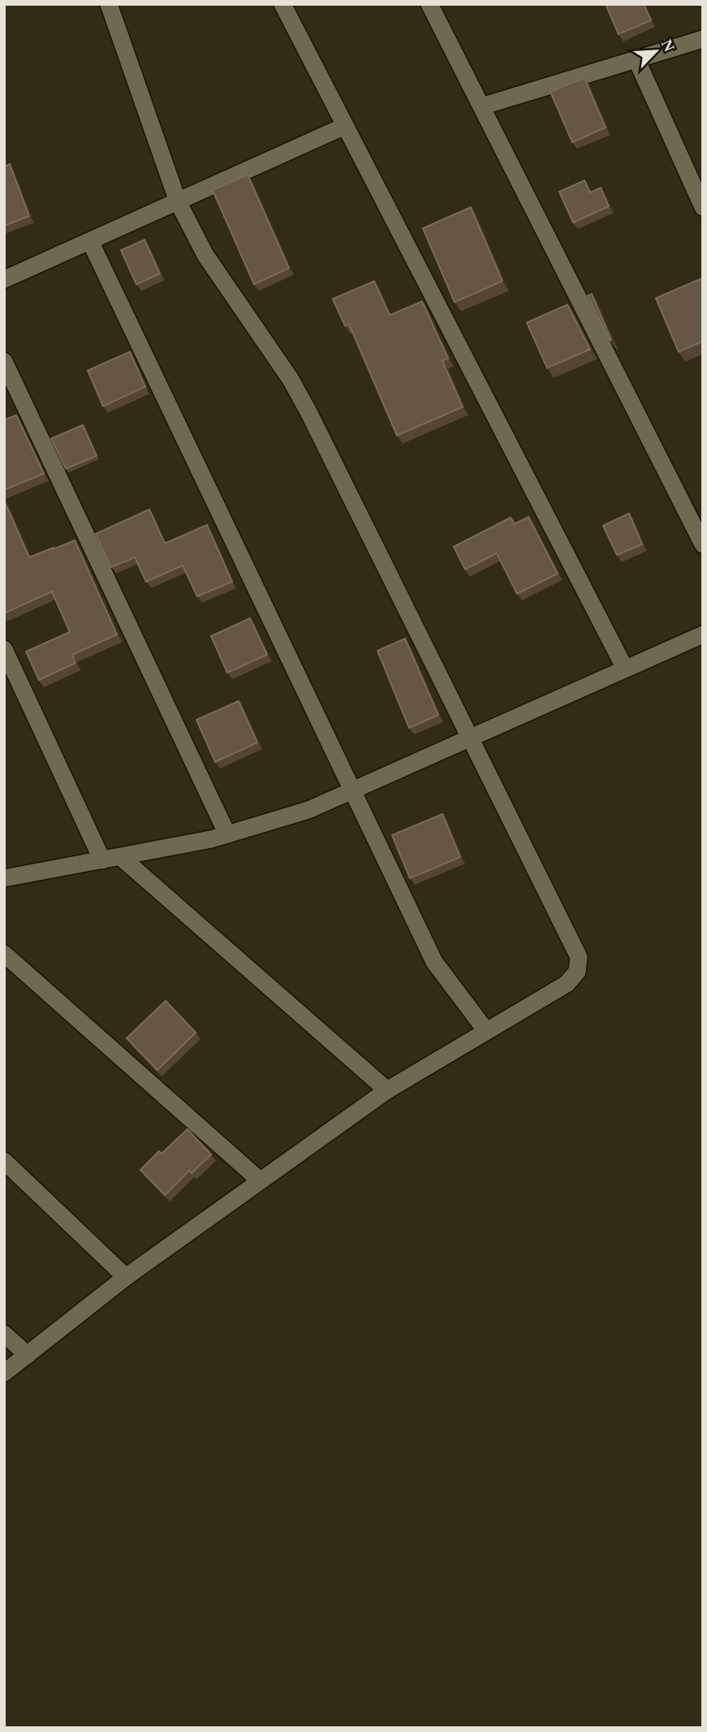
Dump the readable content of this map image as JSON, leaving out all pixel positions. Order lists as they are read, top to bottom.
{
  "north": "top right"
}
